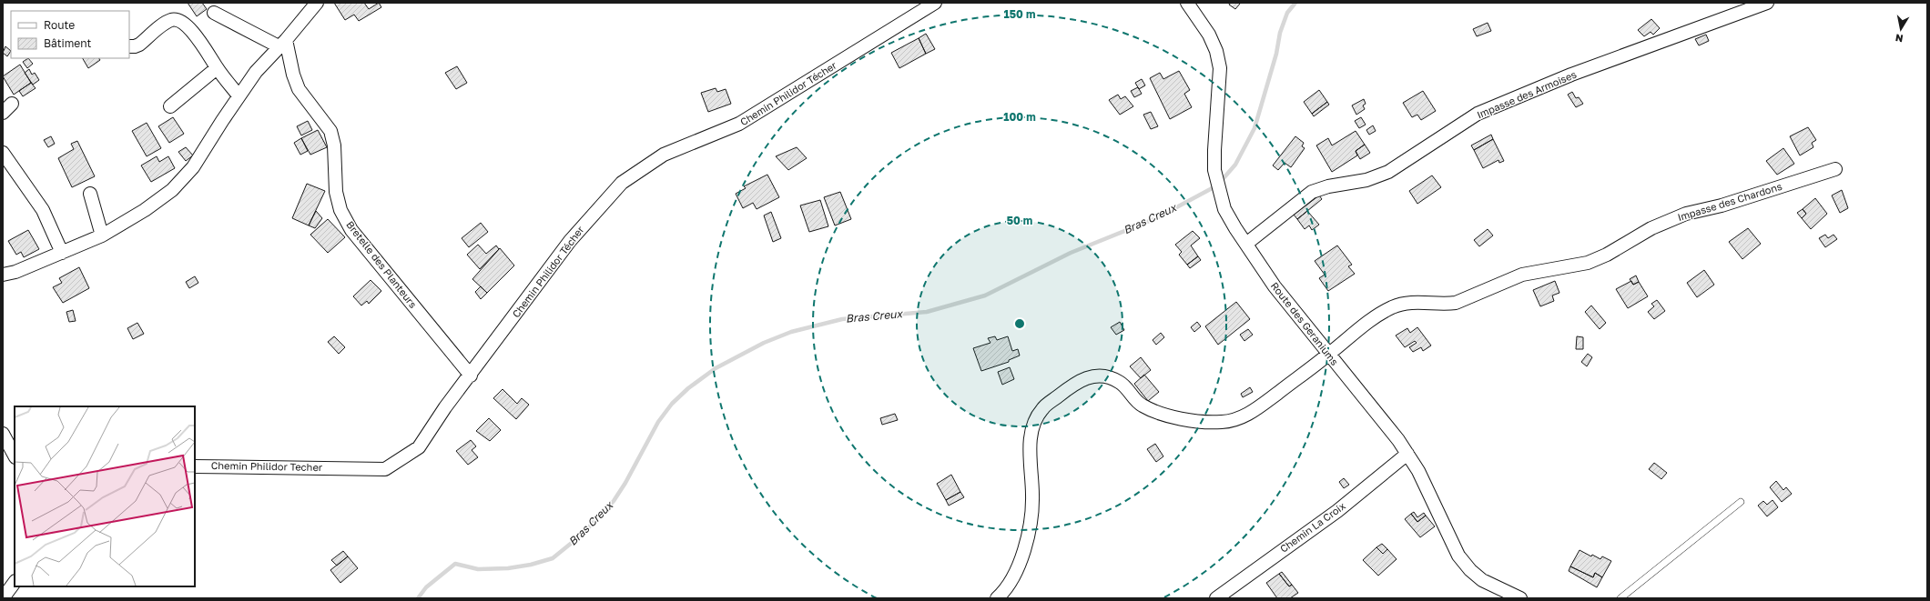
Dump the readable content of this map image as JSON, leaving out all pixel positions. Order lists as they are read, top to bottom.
{
  "streets": {
    "street": [
      "Chemin Philidor Técher",
      "Impasse des Armoises",
      "Impasse des Chardons",
      "Bretelle des Planteurs",
      "Route des Geraniums",
      "Chemin Philidor Techer",
      "Chemin La Croix"
    ]
  },
  "crossings": [
    ["Chemin Philidor Técher", "Bretelle des Planteurs"],
    ["Chemin Philidor Técher", "Chemin Philidor Techer"],
    ["Impasse des Armoises", "Route des Geraniums"],
    ["Impasse des Chardons", "Route des Geraniums"],
    ["Route des Geraniums", "Chemin La Croix"]
  ],
  "water": ["Bras Creux"],
  "legend": ["Route", "Bâtiment"],
  "north": "bottom",
  "rings": ["150 m", "100 m", "50 m"]
}
